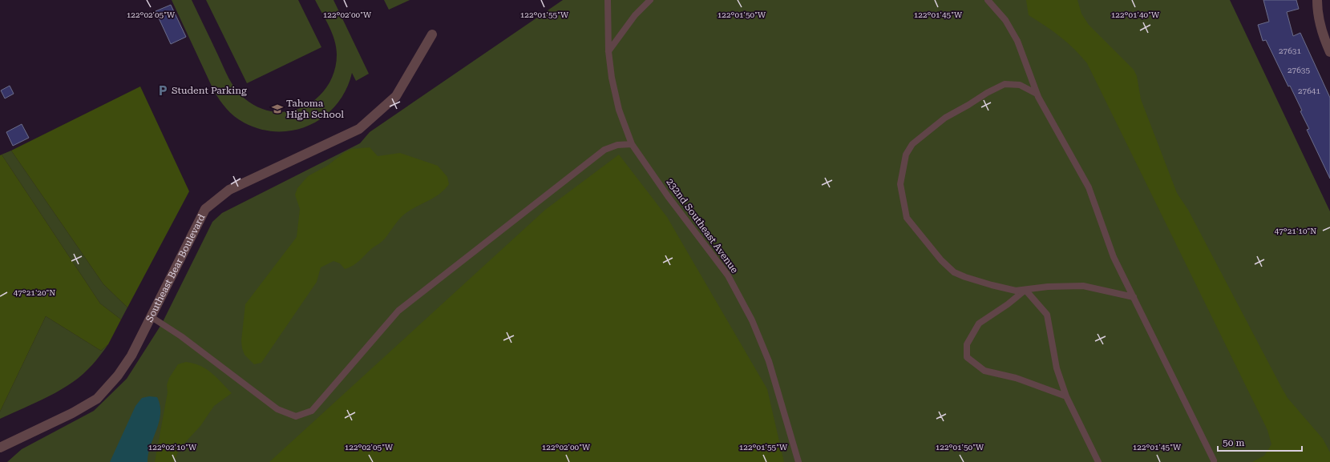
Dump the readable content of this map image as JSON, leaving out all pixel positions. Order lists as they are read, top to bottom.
{
  "streets": {
    "street": ["Southeast Bear Boulevard"],
    "lane": ["232nd Southeast Avenue"]
  },
  "places": {
    "parking": ["Student Parking"],
    "school or university": ["Tahoma High School"]
  },
  "house_numbers": ["27631", "27635", "27641"],
  "scale_bar": "50 m",
  "coordinates": [
    "122°02'05\"W",
    "122°02'00\"W",
    "122°01'55\"W",
    "122°01'50\"W",
    "122°01'40\"W",
    "122°01'45\"W",
    "47°21'10\"N",
    "47°21'20\"N",
    "122°02'10\"W"
  ]
}
